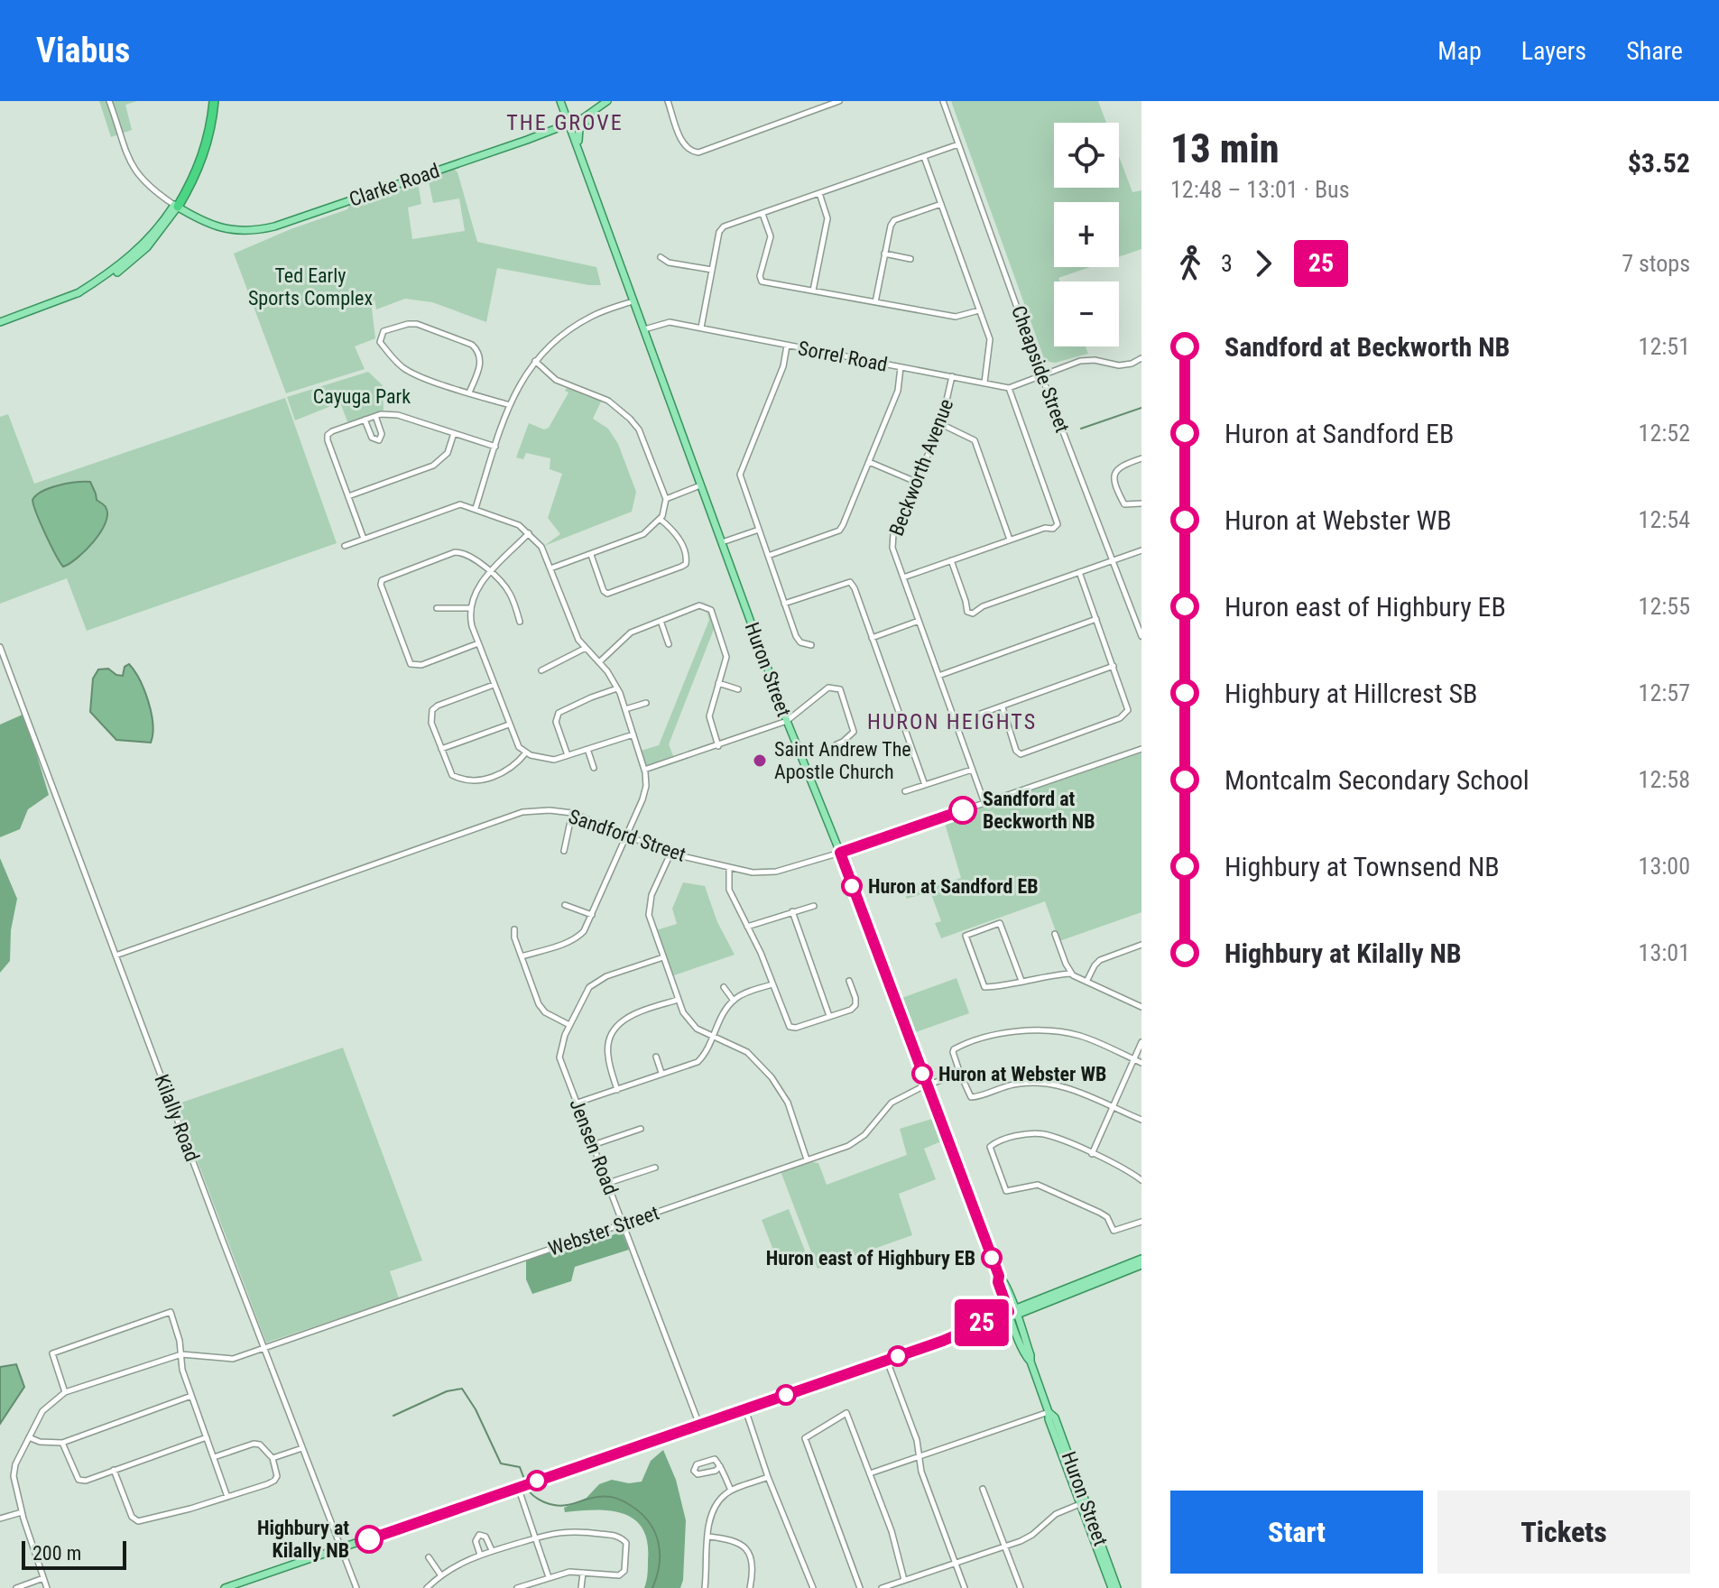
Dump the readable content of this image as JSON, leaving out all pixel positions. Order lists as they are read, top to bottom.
{
  "streets": {
    "main road": ["Clarke Road", "Huron Street"],
    "street": [
      "Sorrel Road",
      "Cheapside Street",
      "Beckworth Avenue",
      "Sandford Street",
      "Kilally Road",
      "Jensen Road",
      "Webster Street"
    ]
  },
  "crossings": [
    ["Clarke Road", "Huron Street"],
    ["Sorrel Road", "Beckworth Avenue"],
    ["Sorrel Road", "Huron Street"],
    ["Beckworth Avenue", "Sandford Street"],
    ["Huron Street", "Sandford Street"],
    ["Huron Street", "Webster Street"],
    ["Sandford Street", "Kilally Road"],
    ["Kilally Road", "Webster Street"],
    ["Jensen Road", "Webster Street"]
  ],
  "districts": ["THE GROVE", "HURON HEIGHTS"],
  "parks": ["Ted Early Sports Complex", "Cayuga Park"],
  "places": [
    "Saint Andrew The Apostle Church",
    "Sandford at Beckworth NB",
    "Huron at Sandford EB",
    "Huron at Webster WB",
    "Huron east of Highbury EB",
    "Highbury at Kilally NB"
  ],
  "lines": ["bus line 25"],
  "scale_bar": "200 m",
  "page": {
    "header": "Viabus",
    "nav": ["Map", "Layers", "Share"],
    "on_map": "25",
    "heading": ["13 min", "12:48 – 13:01 · Bus", "$3.52"],
    "map_buttons": ["+", "−"],
    "legs": ["3", "25", "7 stops"],
    "list": [
      {
        "name": "Sandford at Beckworth NB",
        "value": "12:51"
      },
      {
        "name": "Huron at Sandford EB",
        "value": "12:52"
      },
      {
        "name": "Huron at Webster WB",
        "value": "12:54"
      },
      {
        "name": "Huron east of Highbury EB",
        "value": "12:55"
      },
      {
        "name": "Highbury at Hillcrest SB",
        "value": "12:57"
      },
      {
        "name": "Montcalm Secondary School",
        "value": "12:58"
      },
      {
        "name": "Highbury at Townsend NB",
        "value": "13:00"
      },
      {
        "name": "Highbury at Kilally NB",
        "value": "13:01"
      }
    ],
    "buttons": ["Start", "Tickets"],
    "scale": "200 m"
  }
}
